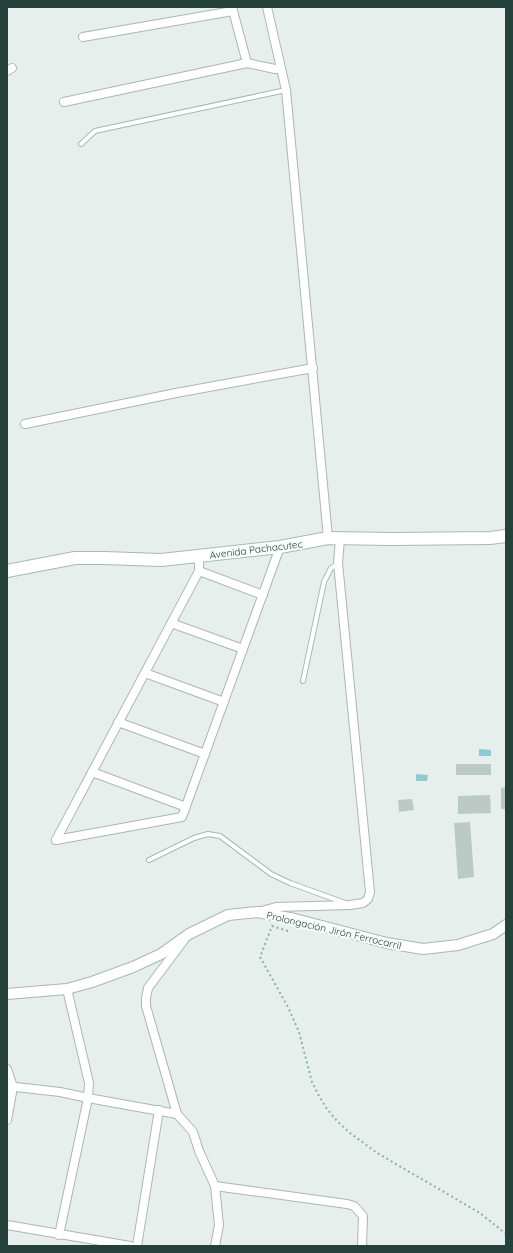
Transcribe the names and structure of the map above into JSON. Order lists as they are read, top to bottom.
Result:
{
  "streets": {
    "main road": ["Avenida Pachacutec"],
    "street": ["Prolongación Jirón Ferrocarril"]
  }
}
